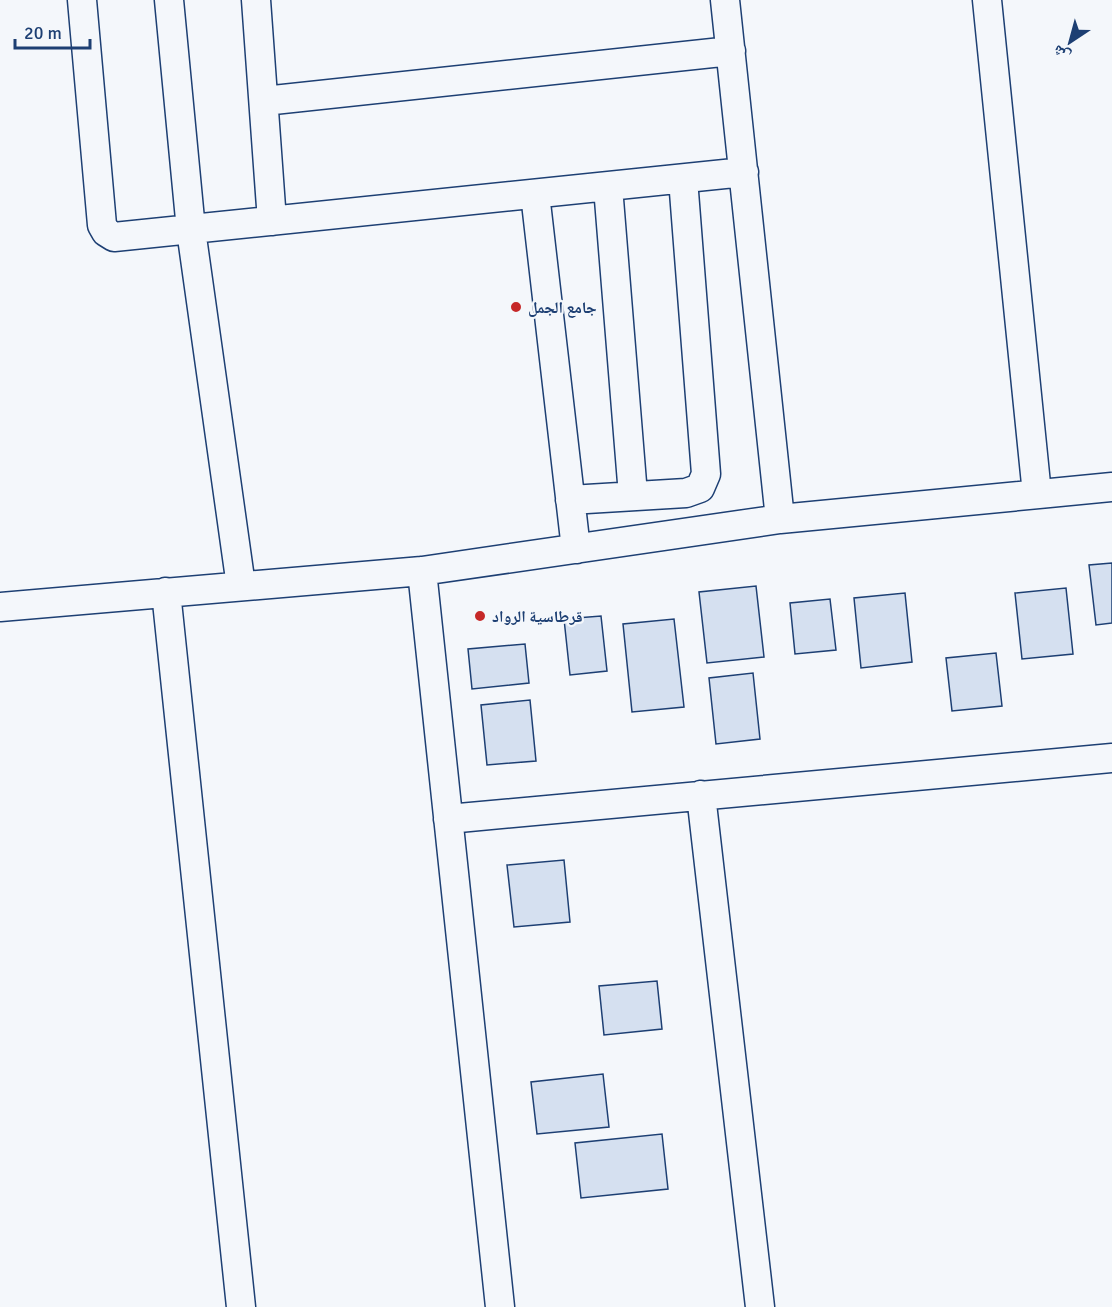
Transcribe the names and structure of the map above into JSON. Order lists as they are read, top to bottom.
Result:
{
  "places": ["جامع الجمل", "قرطاسية الرواد"],
  "scale_bar": "20 m",
  "north": "bottom left"
}
